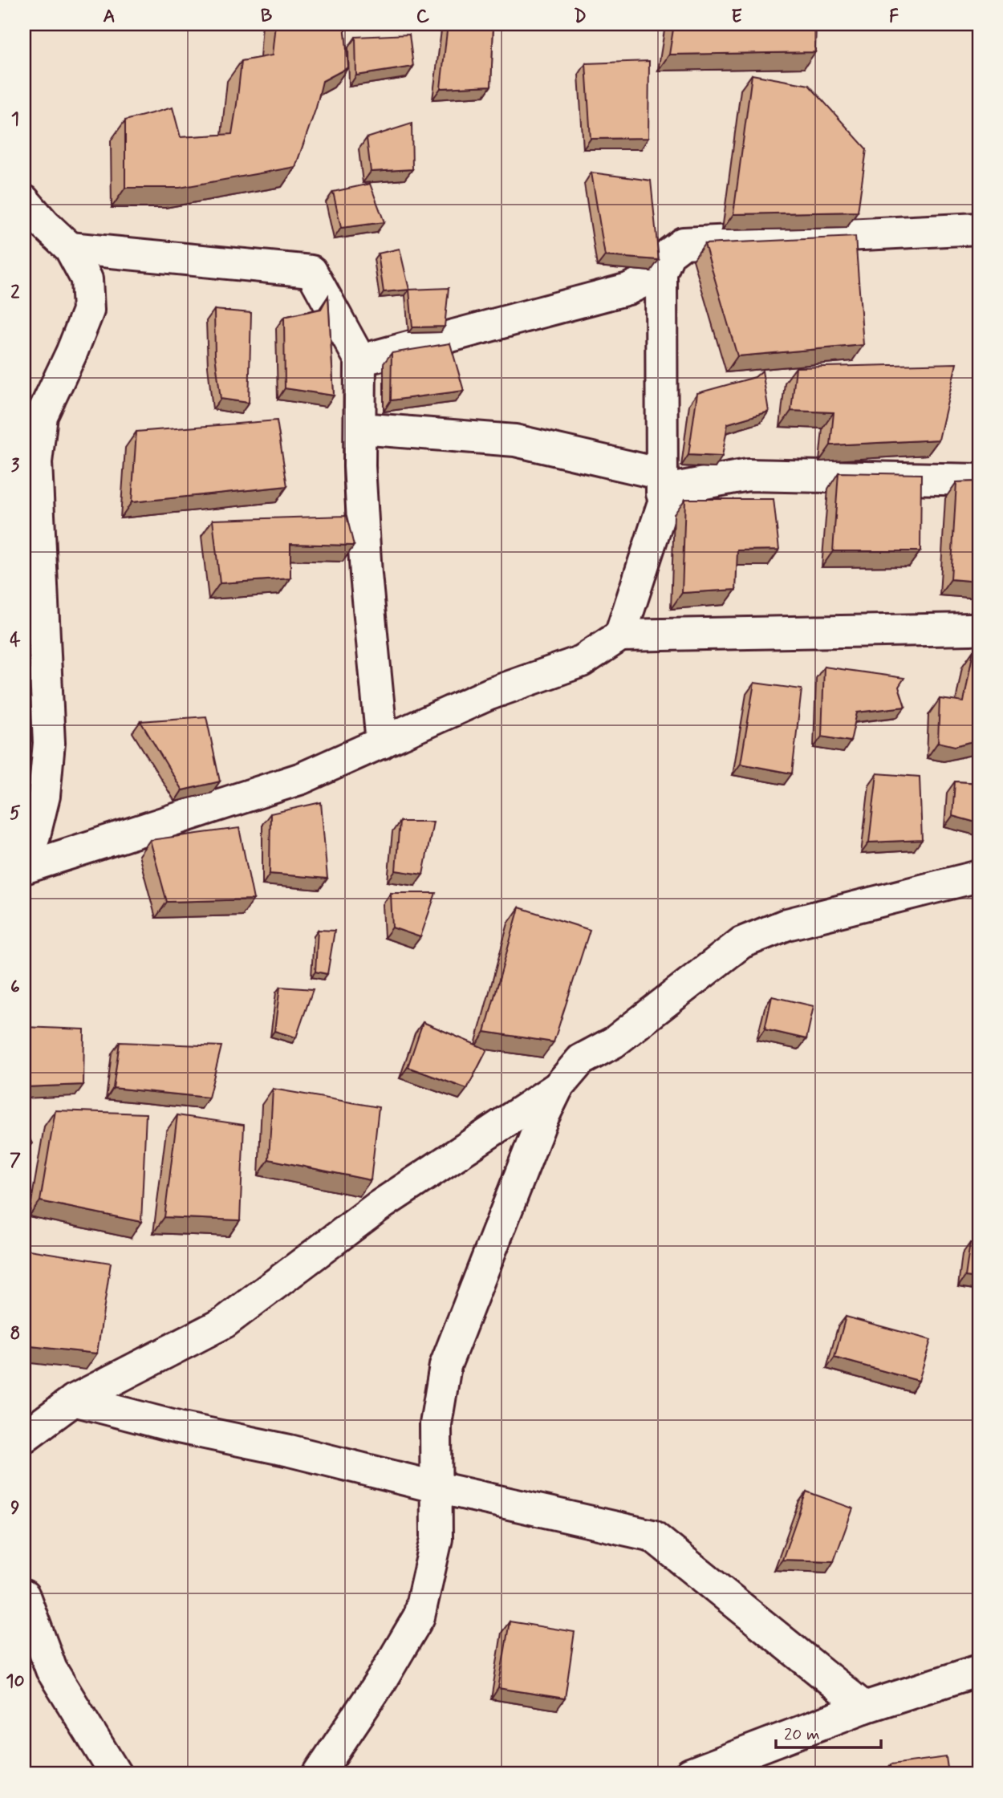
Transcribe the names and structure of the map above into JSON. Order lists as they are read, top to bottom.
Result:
{
  "scale_bar": "20 m",
  "grid": {
    "columns": [
      "A",
      "B",
      "C",
      "D",
      "E",
      "F"
    ],
    "rows": [
      "1",
      "2",
      "3",
      "4",
      "5",
      "6",
      "7",
      "8",
      "9",
      "10"
    ]
  }
}
